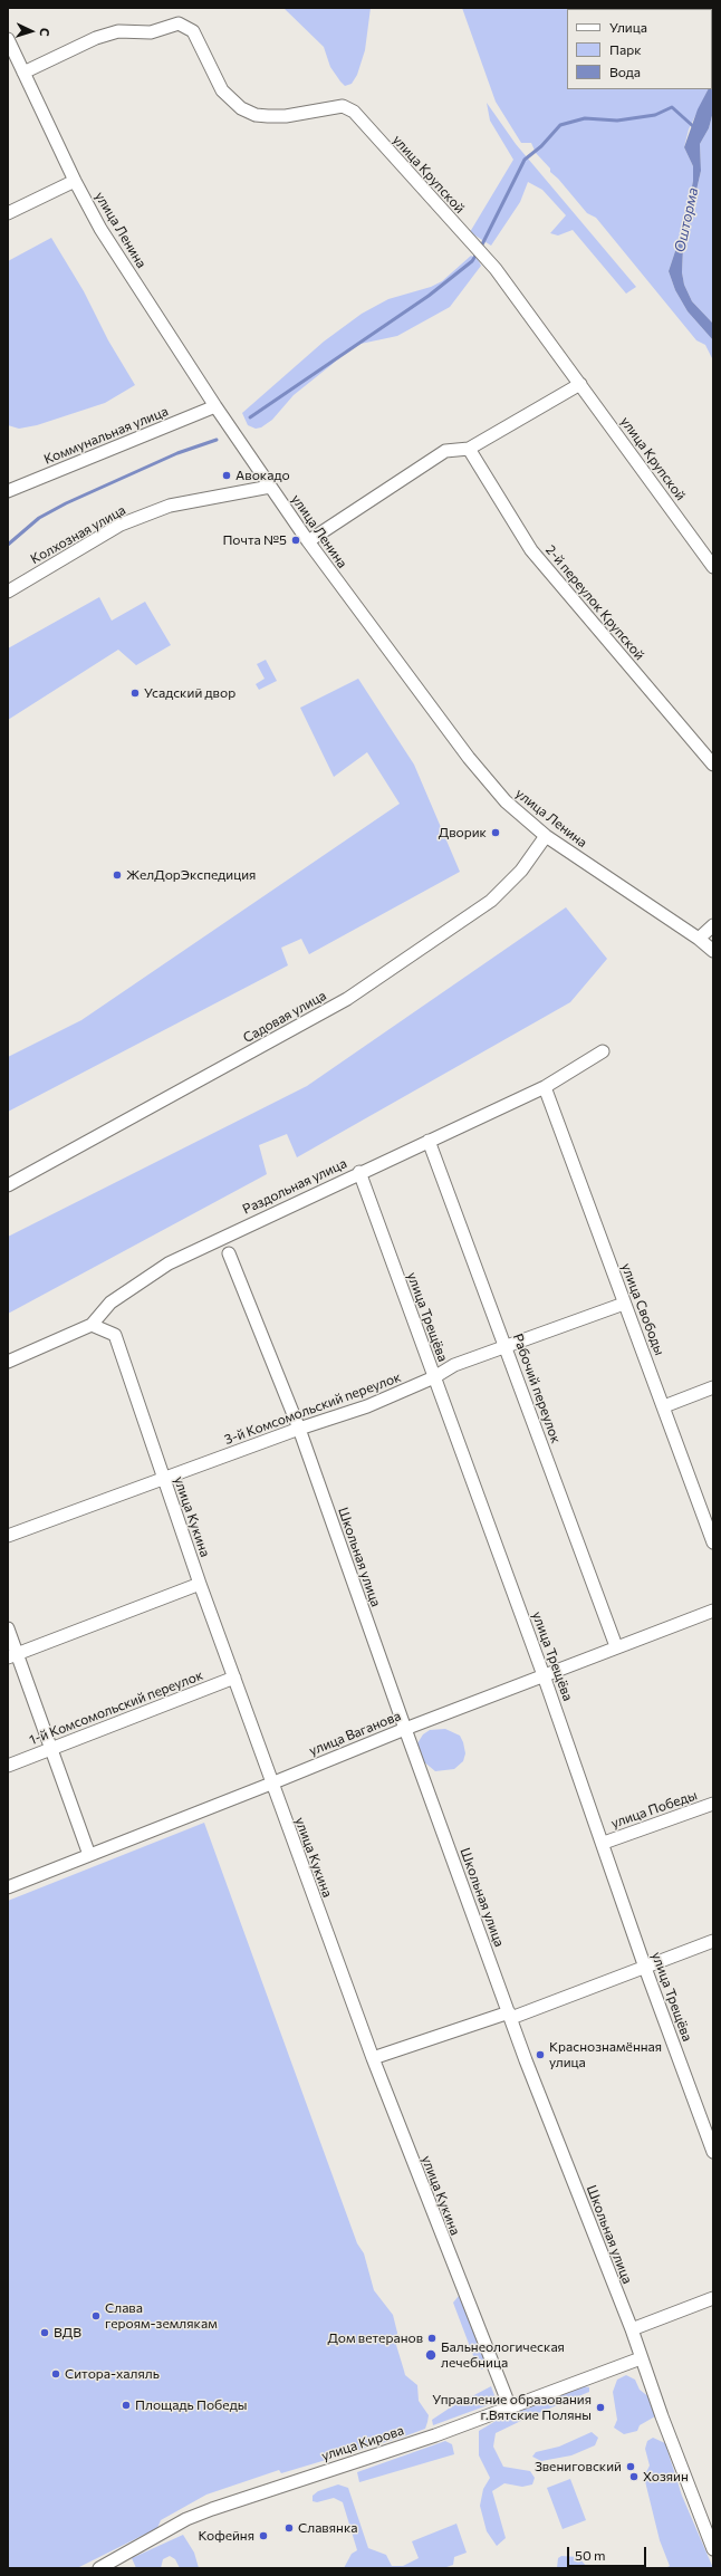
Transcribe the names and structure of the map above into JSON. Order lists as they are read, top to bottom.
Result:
{
  "streets": {
    "street": [
      "улица Крупской",
      "улица Ленина",
      "Коммунальная улица",
      "Колхозная улица",
      "2-й переулок Крупской",
      "Садовая улица",
      "Раздольная улица",
      "улица Свободы",
      "улица Трещёва",
      "Рабочий переулок",
      "3-й Комсомольский переулок",
      "улица Кукина",
      "Школьная улица",
      "1-й Комсомольский переулок",
      "улица Ваганова",
      "улица Победы",
      "улица Кирова"
    ]
  },
  "crossings": [
    ["улица Крупской", "улица Ленина"],
    ["улица Ленина", "Коммунальная улица"],
    ["улица Ленина", "Колхозная улица"],
    ["улица Ленина", "Садовая улица"],
    ["Раздольная улица", "улица Свободы"],
    ["Раздольная улица", "улица Трещёва"],
    ["Раздольная улица", "Рабочий переулок"],
    ["Раздольная улица", "улица Кукина"],
    ["улица Свободы", "3-й Комсомольский переулок"],
    ["улица Трещёва", "3-й Комсомольский переулок"],
    ["улица Трещёва", "улица Ваганова"],
    ["улица Трещёва", "улица Победы"],
    ["Рабочий переулок", "3-й Комсомольский переулок"],
    ["Рабочий переулок", "улица Ваганова"],
    ["3-й Комсомольский переулок", "улица Кукина"],
    ["3-й Комсомольский переулок", "Школьная улица"],
    ["улица Кукина", "1-й Комсомольский переулок"],
    ["улица Кукина", "улица Ваганова"],
    ["улица Кукина", "улица Кирова"],
    ["Школьная улица", "улица Ваганова"],
    ["Школьная улица", "улица Кирова"]
  ],
  "water": ["Ошторма"],
  "places": [
    "Авокадо",
    "Почта №5",
    "Усадский двор",
    "Дворик",
    "ЖелДорЭкспедиция",
    "Краснознамённая улица",
    "Слава героям-землякам",
    "ВДВ",
    "Дом ветеранов",
    "Бальнеологическая лечебница",
    "Ситора-халяль",
    "Площадь Победы",
    "Управление образования г.Вятские Поляны",
    "Звениговский",
    "Хозяин",
    "Славянка",
    "Кофейня"
  ],
  "legend": ["Улица", "Парк", "Вода"],
  "scale_bar": "50 m",
  "north": "right"
}
